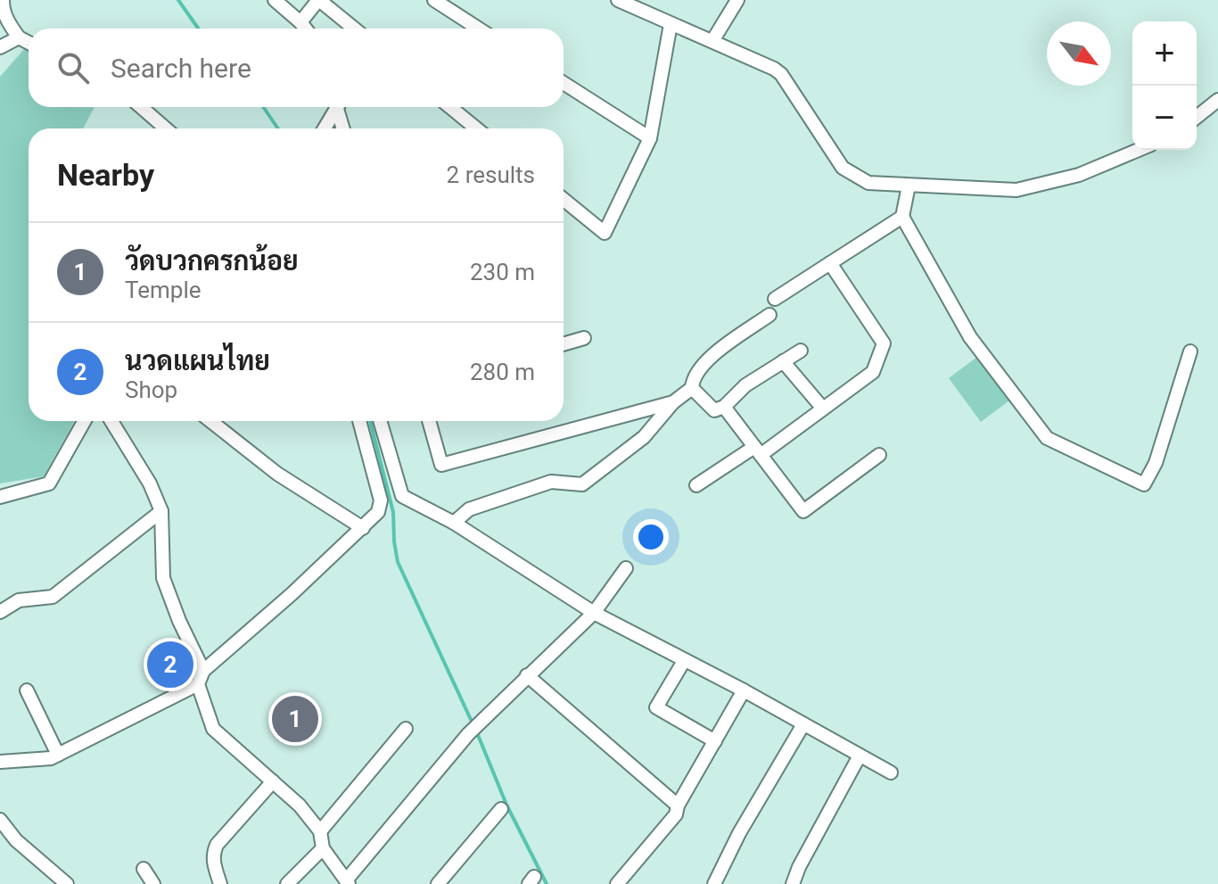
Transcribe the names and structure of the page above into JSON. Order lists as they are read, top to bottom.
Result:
{
  "north": "bottom right",
  "page": {
    "map_buttons": ["+", "−"],
    "search": "Search here",
    "heading": ["Nearby", "2 results"],
    "list": [
      {
        "mark": "1",
        "name": "วัดบวกครกน้อย",
        "note": "Temple",
        "value": "230 m"
      },
      {
        "mark": "2",
        "name": "นวดแผนไทย",
        "note": "Shop",
        "value": "280 m"
      }
    ],
    "pins": ["2", "1"]
  }
}
